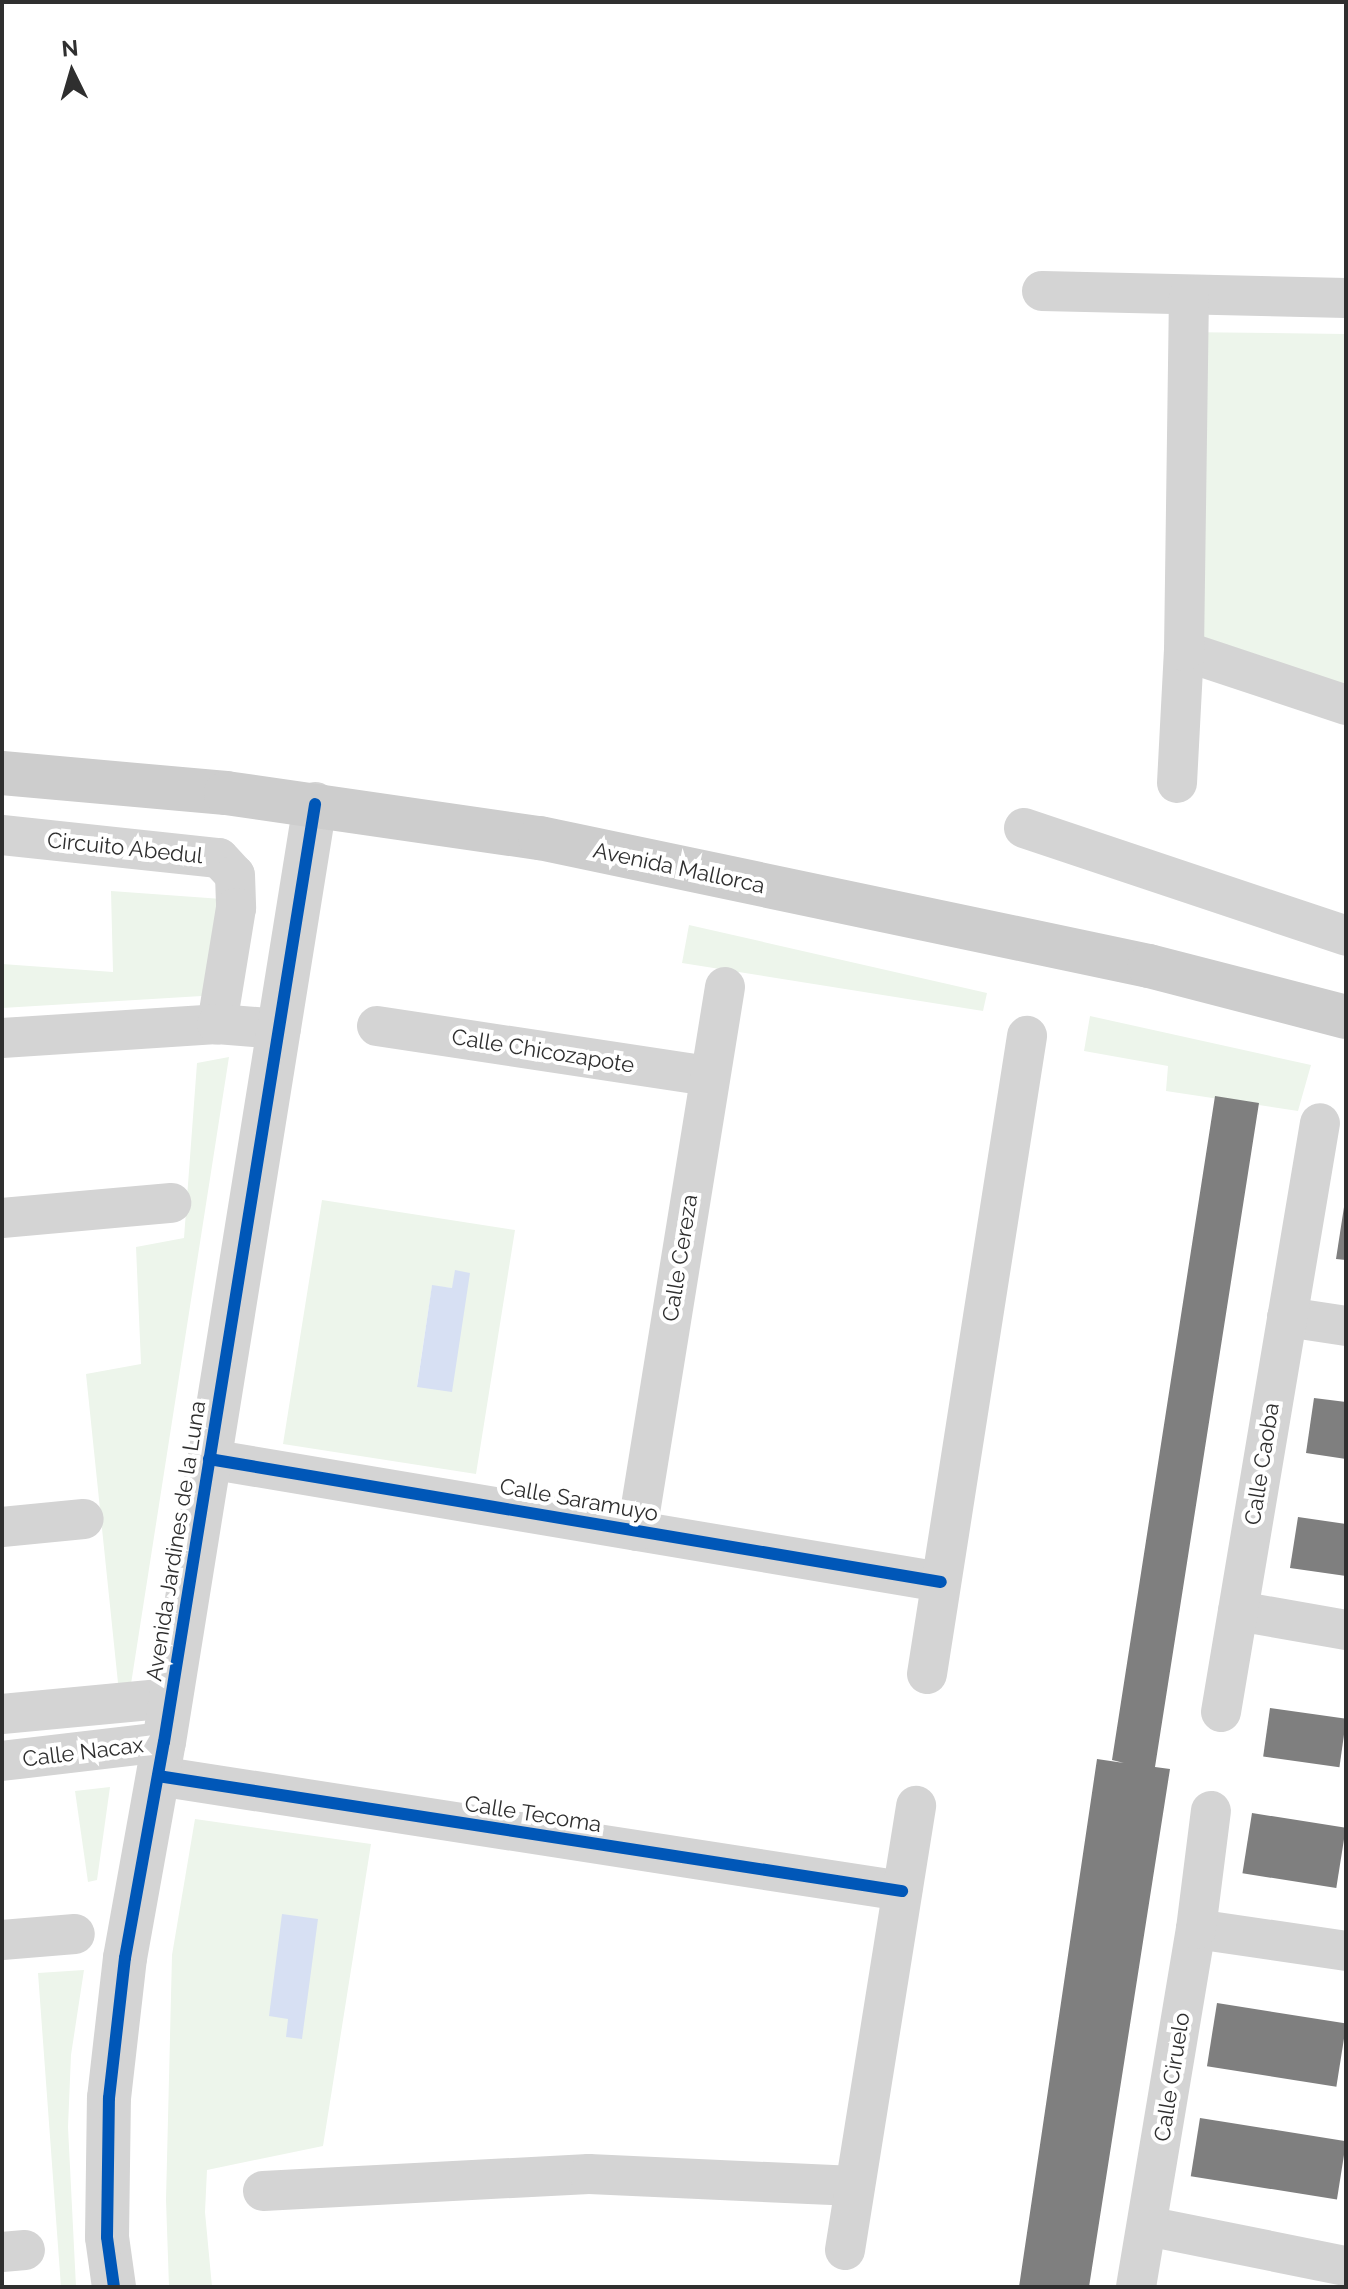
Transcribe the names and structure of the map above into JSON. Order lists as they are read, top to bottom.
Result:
{
  "streets": {
    "main road": ["Avenida Mallorca"],
    "street": [
      "Circuito Abedul",
      "Calle Chicozapote",
      "Calle Cereza",
      "Calle Caoba",
      "Calle Saramuyo",
      "Avenida Jardines de la Luna",
      "Calle Nacax",
      "Calle Tecoma",
      "Calle Ciruelo"
    ]
  },
  "crossings": [
    ["Avenida Mallorca", "Avenida Jardines de la Luna"],
    ["Calle Chicozapote", "Calle Cereza"],
    ["Calle Cereza", "Calle Saramuyo"],
    ["Calle Saramuyo", "Avenida Jardines de la Luna"],
    ["Avenida Jardines de la Luna", "Calle Nacax"],
    ["Avenida Jardines de la Luna", "Calle Tecoma"],
    ["Calle Nacax", "Calle Tecoma"]
  ],
  "north": "top"
}
